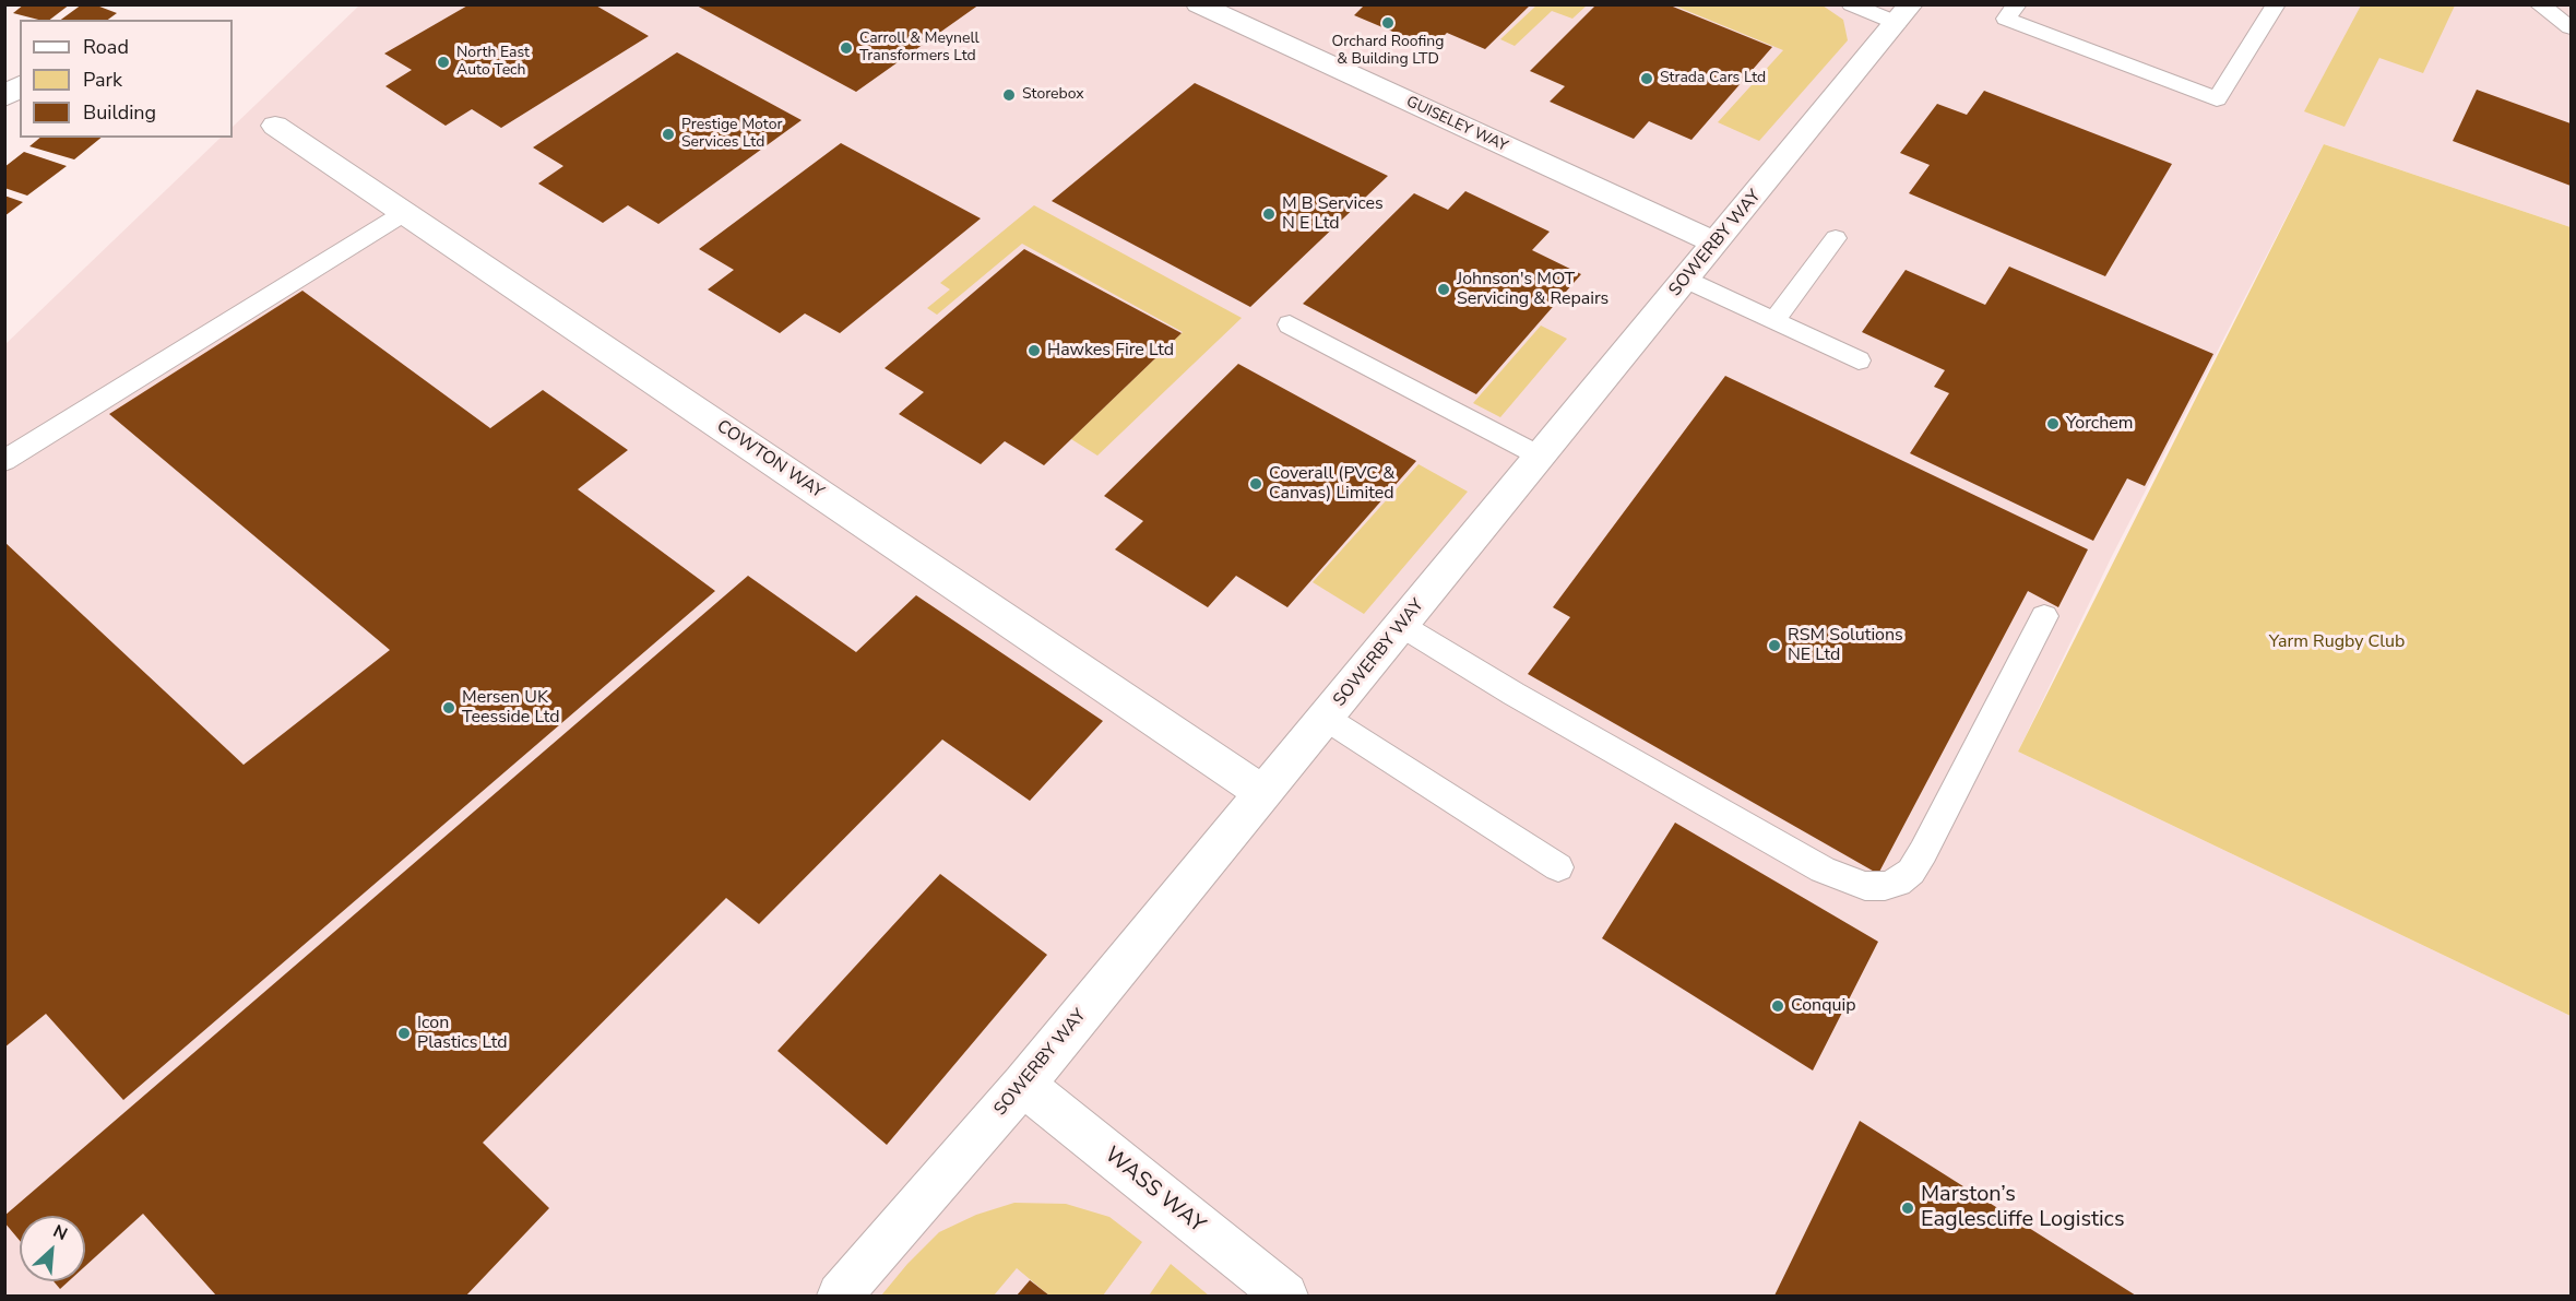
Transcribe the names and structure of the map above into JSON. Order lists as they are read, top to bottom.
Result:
{
  "streets": {
    "street": [
      "GUISELEY WAY",
      "SOWERBY WAY",
      "COWTON WAY",
      "WASS WAY"
    ]
  },
  "crossings": [
    ["GUISELEY WAY", "SOWERBY WAY"],
    ["SOWERBY WAY", "COWTON WAY"],
    ["SOWERBY WAY", "WASS WAY"]
  ],
  "parks": ["Yarm Rugby Club"],
  "places": [
    "Orchard Roofing & Building LTD",
    "Carroll & Meynell Transformers Ltd",
    "North East Auto Tech",
    "Strada Cars Ltd",
    "Storebox",
    "Prestige Motor Services Ltd",
    "M B Services N E Ltd",
    "Johnson's MOT Servicing & Repairs",
    "Hawkes Fire Ltd",
    "Yorchem",
    "Coverall (PVC & Canvas) Limited",
    "RSM Solutions NE Ltd",
    "Mersen UK Teesside Ltd",
    "Conquip",
    "Icon Plastics Ltd",
    "Marston’s Eaglescliffe Logistics"
  ],
  "legend": ["Road", "Park", "Building"],
  "north": "top right"
}
